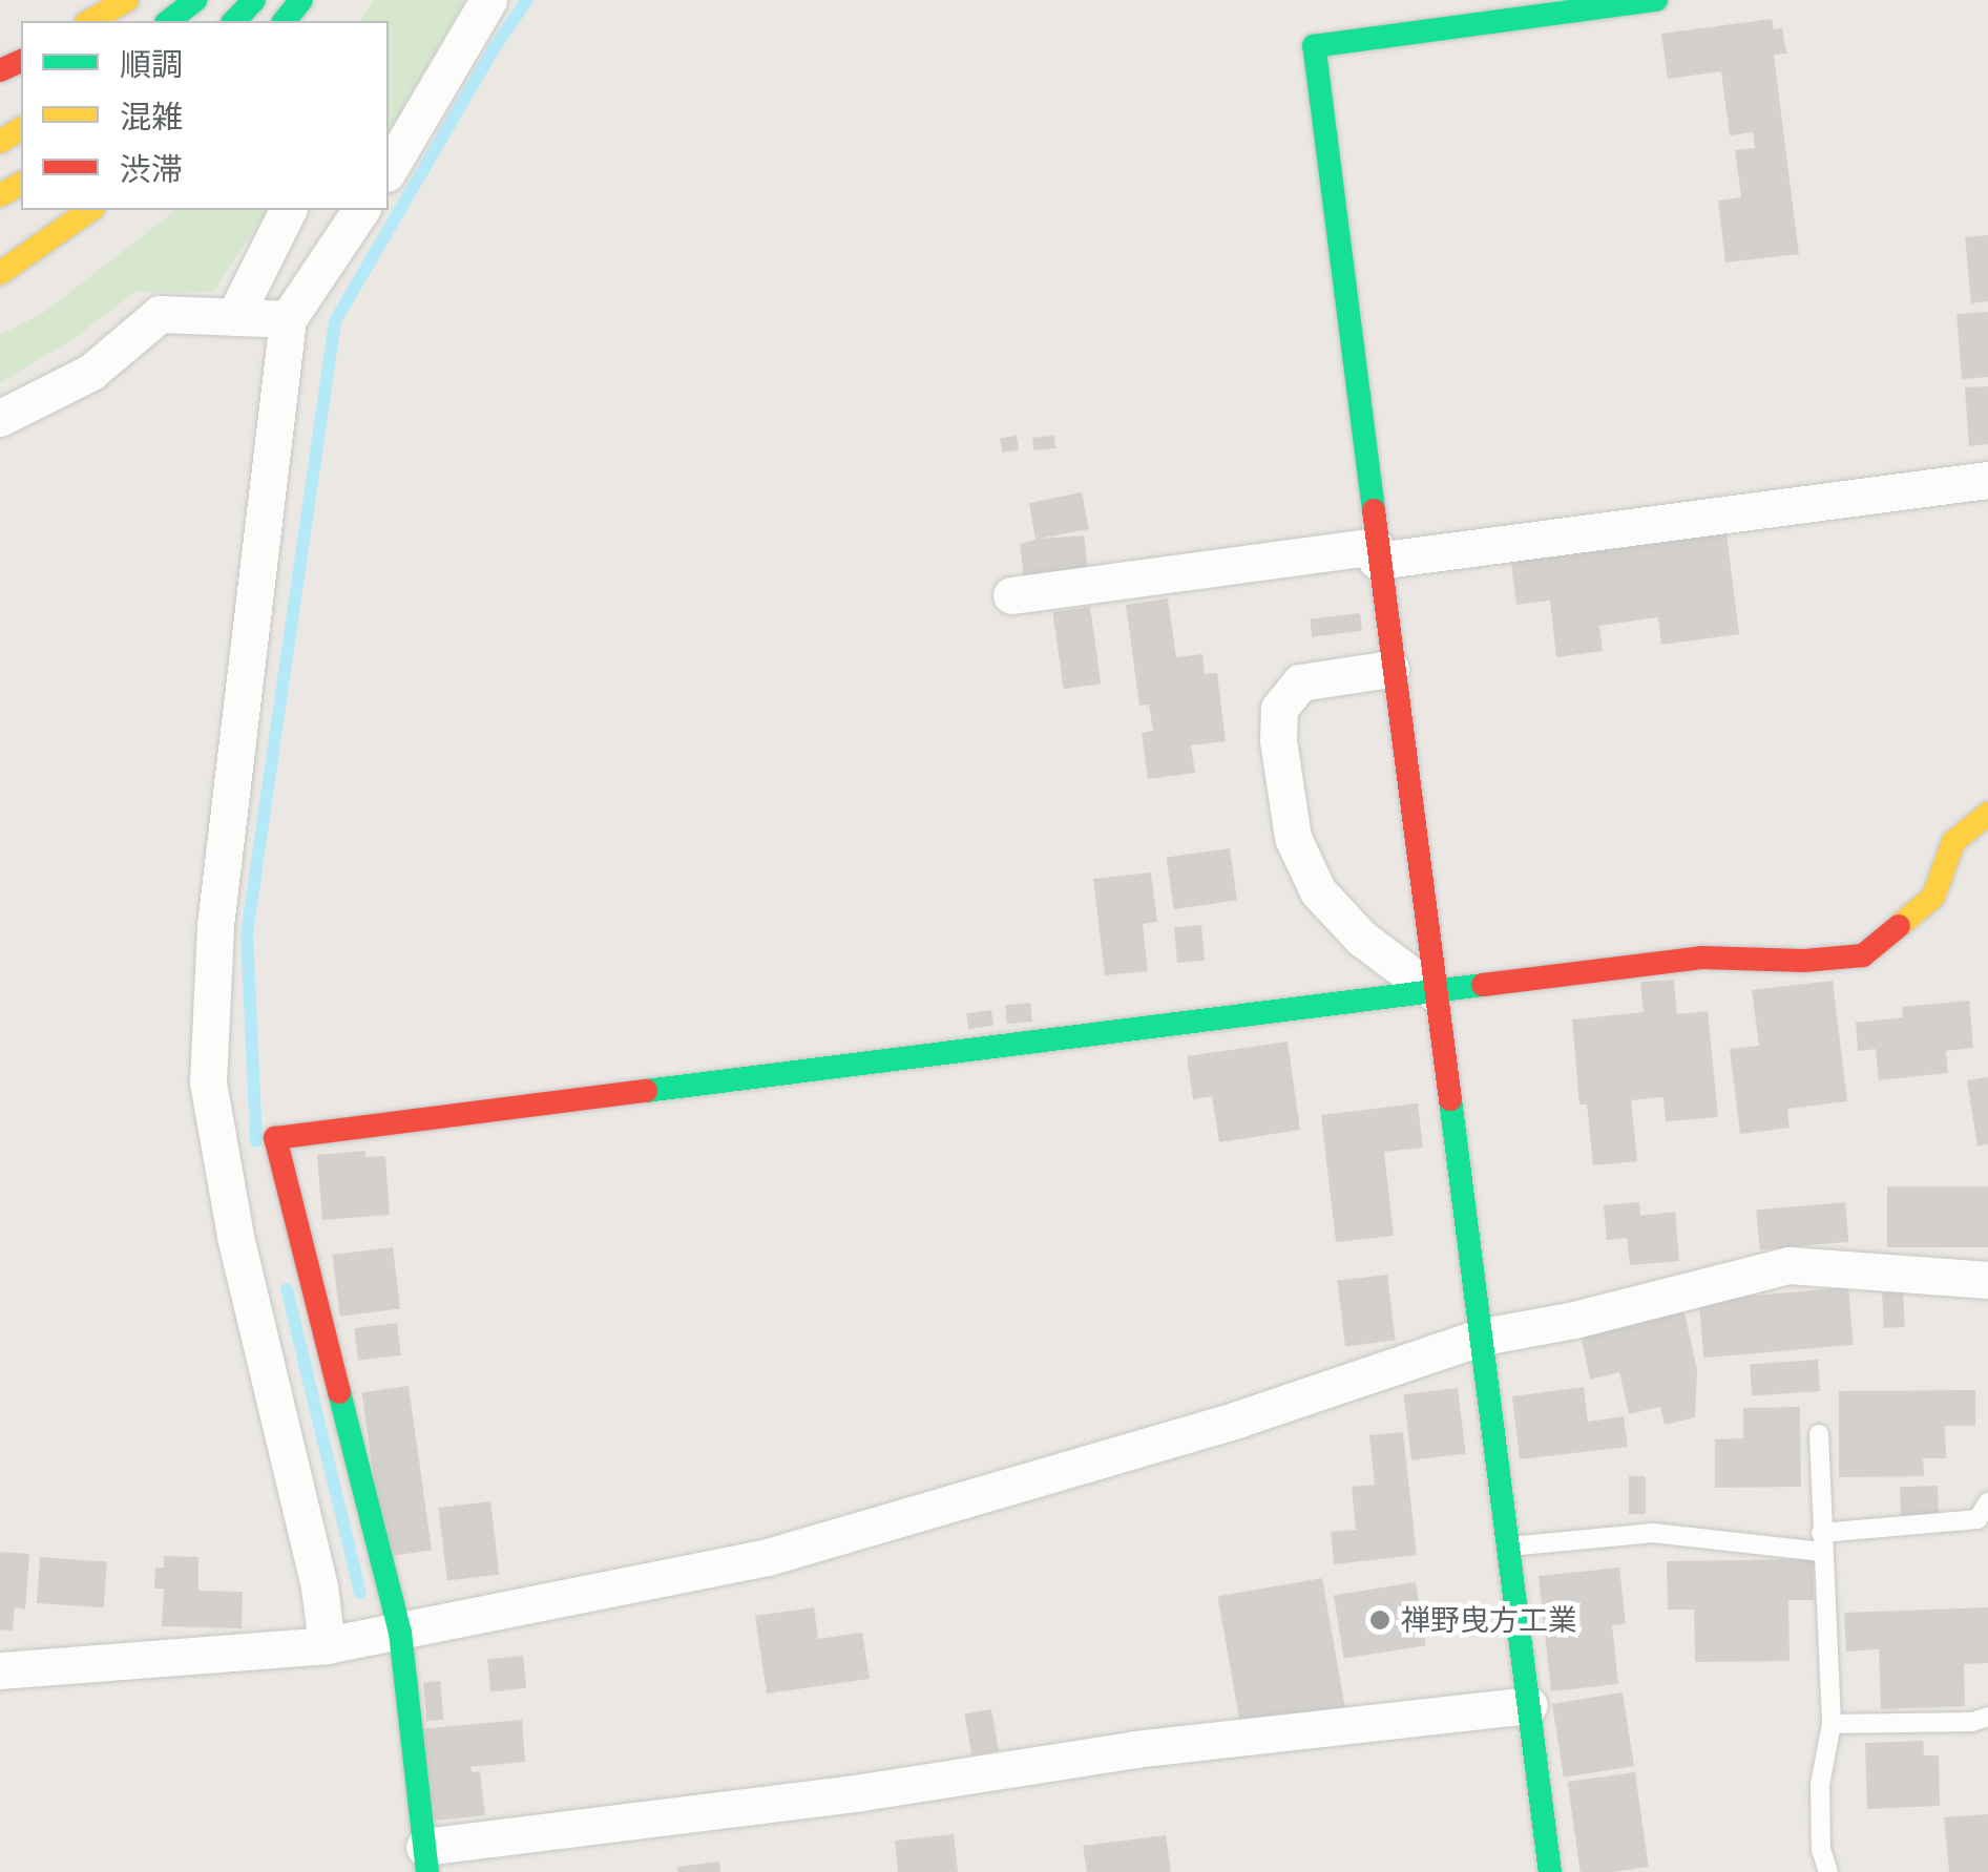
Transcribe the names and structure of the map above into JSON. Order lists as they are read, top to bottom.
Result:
{
  "places": ["禅野曳方工業"],
  "legend": ["順調", "混雑", "渋滞"]
}
